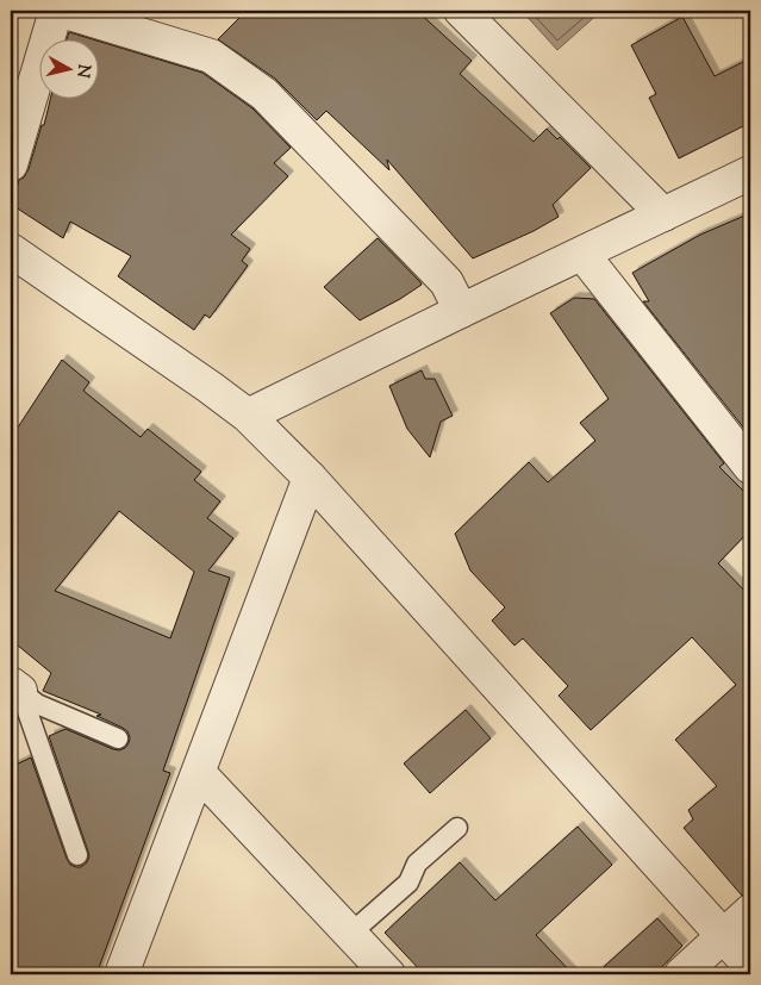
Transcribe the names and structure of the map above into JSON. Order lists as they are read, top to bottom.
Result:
{
  "north": "right"
}
